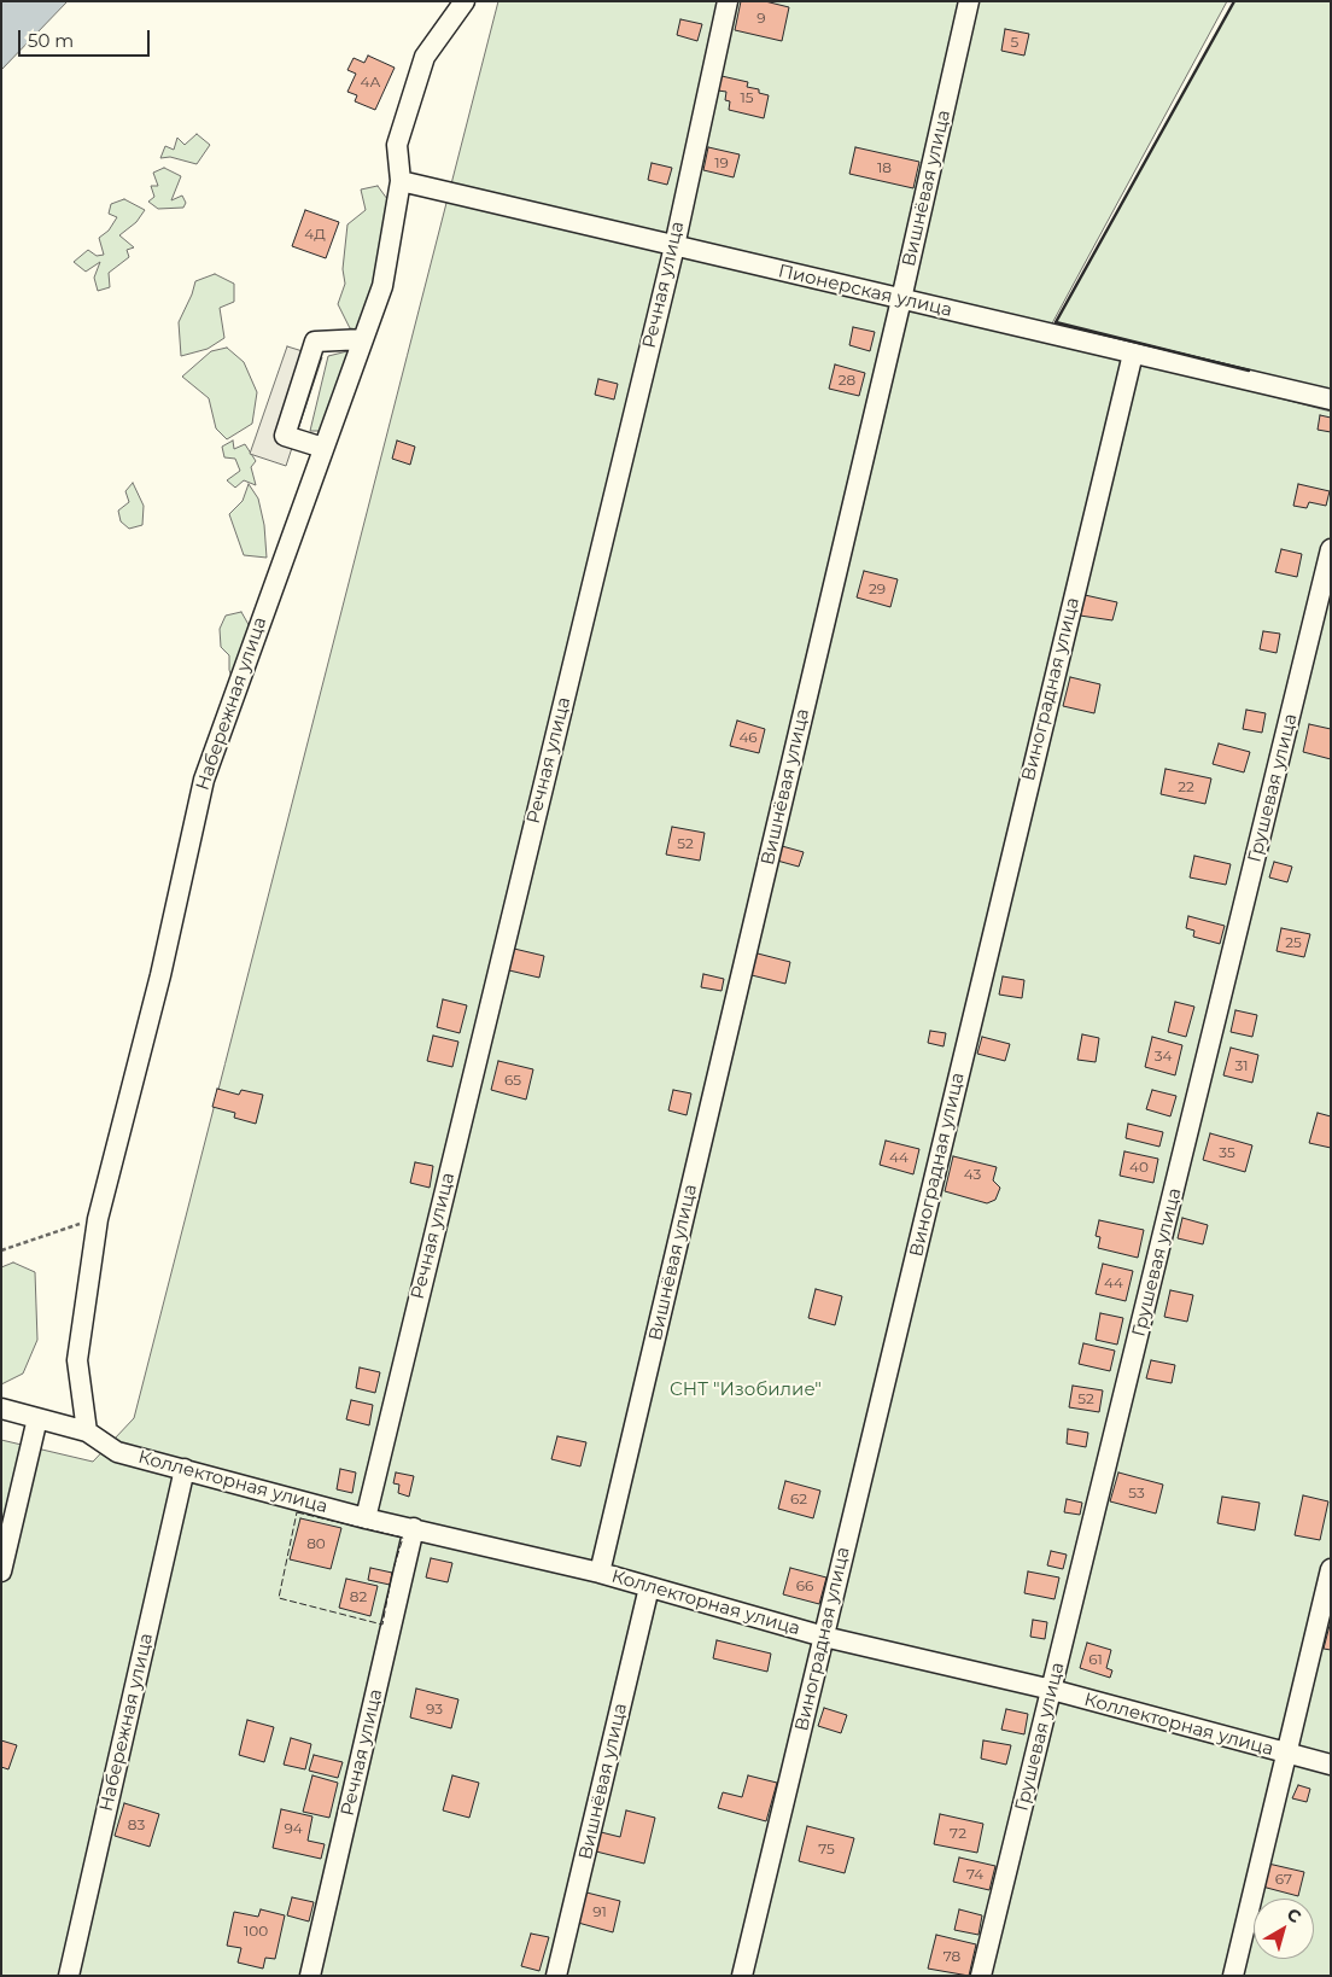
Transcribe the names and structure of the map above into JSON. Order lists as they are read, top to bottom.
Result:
{
  "streets": {
    "street": [
      "Вишнёвая улица",
      "Речная улица",
      "Пионерская улица",
      "Виноградная улица",
      "Набережная улица",
      "Грушевая улица",
      "Коллекторная улица"
    ]
  },
  "crossings": [
    ["Вишнёвая улица", "Пионерская улица"],
    ["Вишнёвая улица", "Коллекторная улица"],
    ["Речная улица", "Пионерская улица"],
    ["Речная улица", "Коллекторная улица"],
    ["Пионерская улица", "Виноградная улица"],
    ["Пионерская улица", "Набережная улица"],
    ["Виноградная улица", "Коллекторная улица"],
    ["Набережная улица", "Коллекторная улица"],
    ["Грушевая улица", "Коллекторная улица"]
  ],
  "parks": ["СНТ \"Изобилие\""],
  "house_numbers": [
    "9",
    "5",
    "4А",
    "15",
    "19",
    "18",
    "4Д",
    "28",
    "29",
    "46",
    "22",
    "52",
    "25",
    "34",
    "31",
    "65",
    "35",
    "44",
    "40",
    "43",
    "44",
    "52",
    "53",
    "62",
    "80",
    "66",
    "82",
    "61",
    "93",
    "83",
    "94",
    "72",
    "75",
    "74",
    "67",
    "91",
    "100",
    "78"
  ],
  "scale_bar": "50 m",
  "north": "top right"
}
